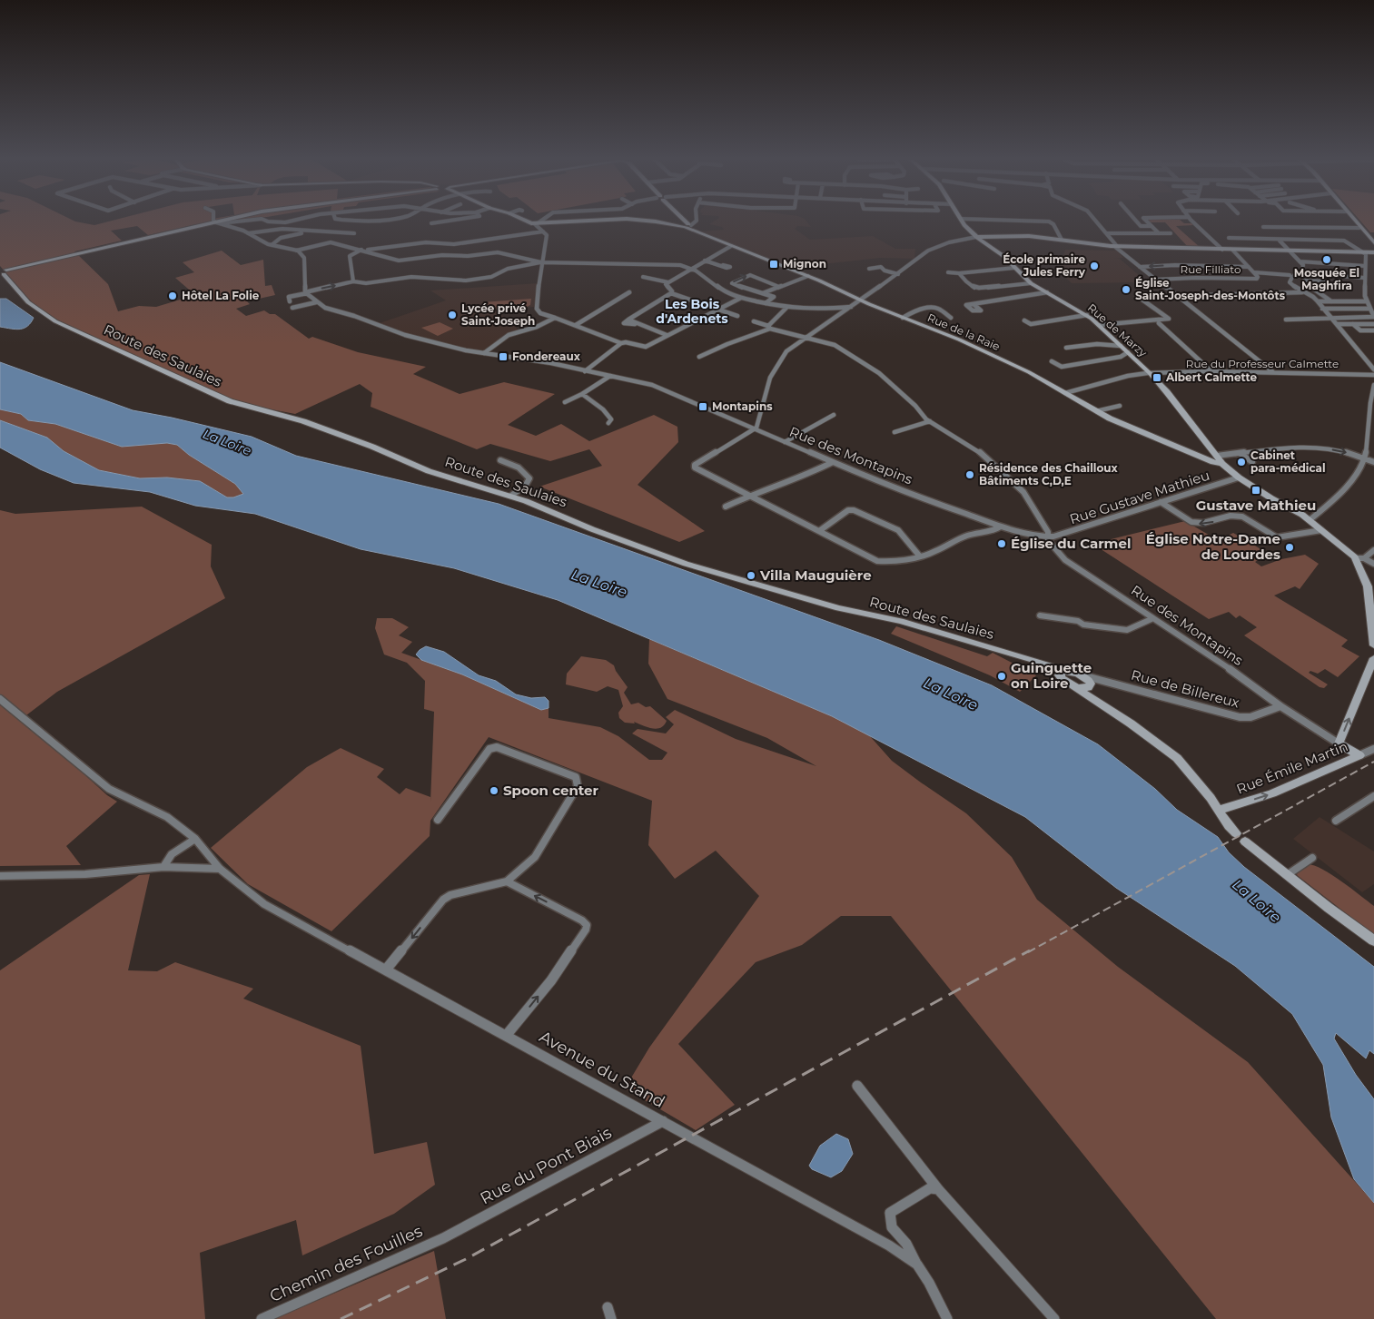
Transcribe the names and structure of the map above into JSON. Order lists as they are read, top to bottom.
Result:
{
  "streets": {
    "street": [
      "Rue Filliato",
      "Rue de Marzy",
      "Rue de la Raie",
      "Route des Saulaies",
      "Rue du Professeur Calmette",
      "Rue des Montapins",
      "Rue Gustave Mathieu",
      "Rue de Billereux",
      "Rue Émile Martin",
      "Avenue du Stand",
      "Rue du Pont Biais",
      "Chemin des Fouilles"
    ]
  },
  "crossings": [
    ["Rue de Marzy", "Rue de la Raie"],
    ["Rue de Marzy", "Rue du Professeur Calmette"],
    ["Rue de Marzy", "Rue Gustave Mathieu"],
    ["Rue de la Raie", "Rue du Professeur Calmette"],
    ["Rue des Montapins", "Rue Gustave Mathieu"],
    ["Rue des Montapins", "Rue de Billereux"],
    ["Avenue du Stand", "Rue du Pont Biais"],
    ["Rue du Pont Biais", "Chemin des Fouilles"]
  ],
  "districts": ["Les Bois d'Ardenets"],
  "water": ["La Loire"],
  "places": {
    "other": [
      "Mosquée El Maghfira",
      "École primaire Jules Ferry",
      "Église Saint-Joseph-des-Montôts",
      "Hôtel La Folie",
      "Lycée privé Saint-Joseph",
      "Cabinet para-médical",
      "Résidence des Chailloux Bâtiments C,D,E",
      "Église du Carmel",
      "Église Notre-Dame de Lourdes",
      "Villa Mauguière",
      "Guinguette on Loire",
      "Spoon center"
    ],
    "transit": [
      "Mignon",
      "Fondereaux",
      "Albert Calmette",
      "Montapins",
      "Gustave Mathieu"
    ]
  }
}
